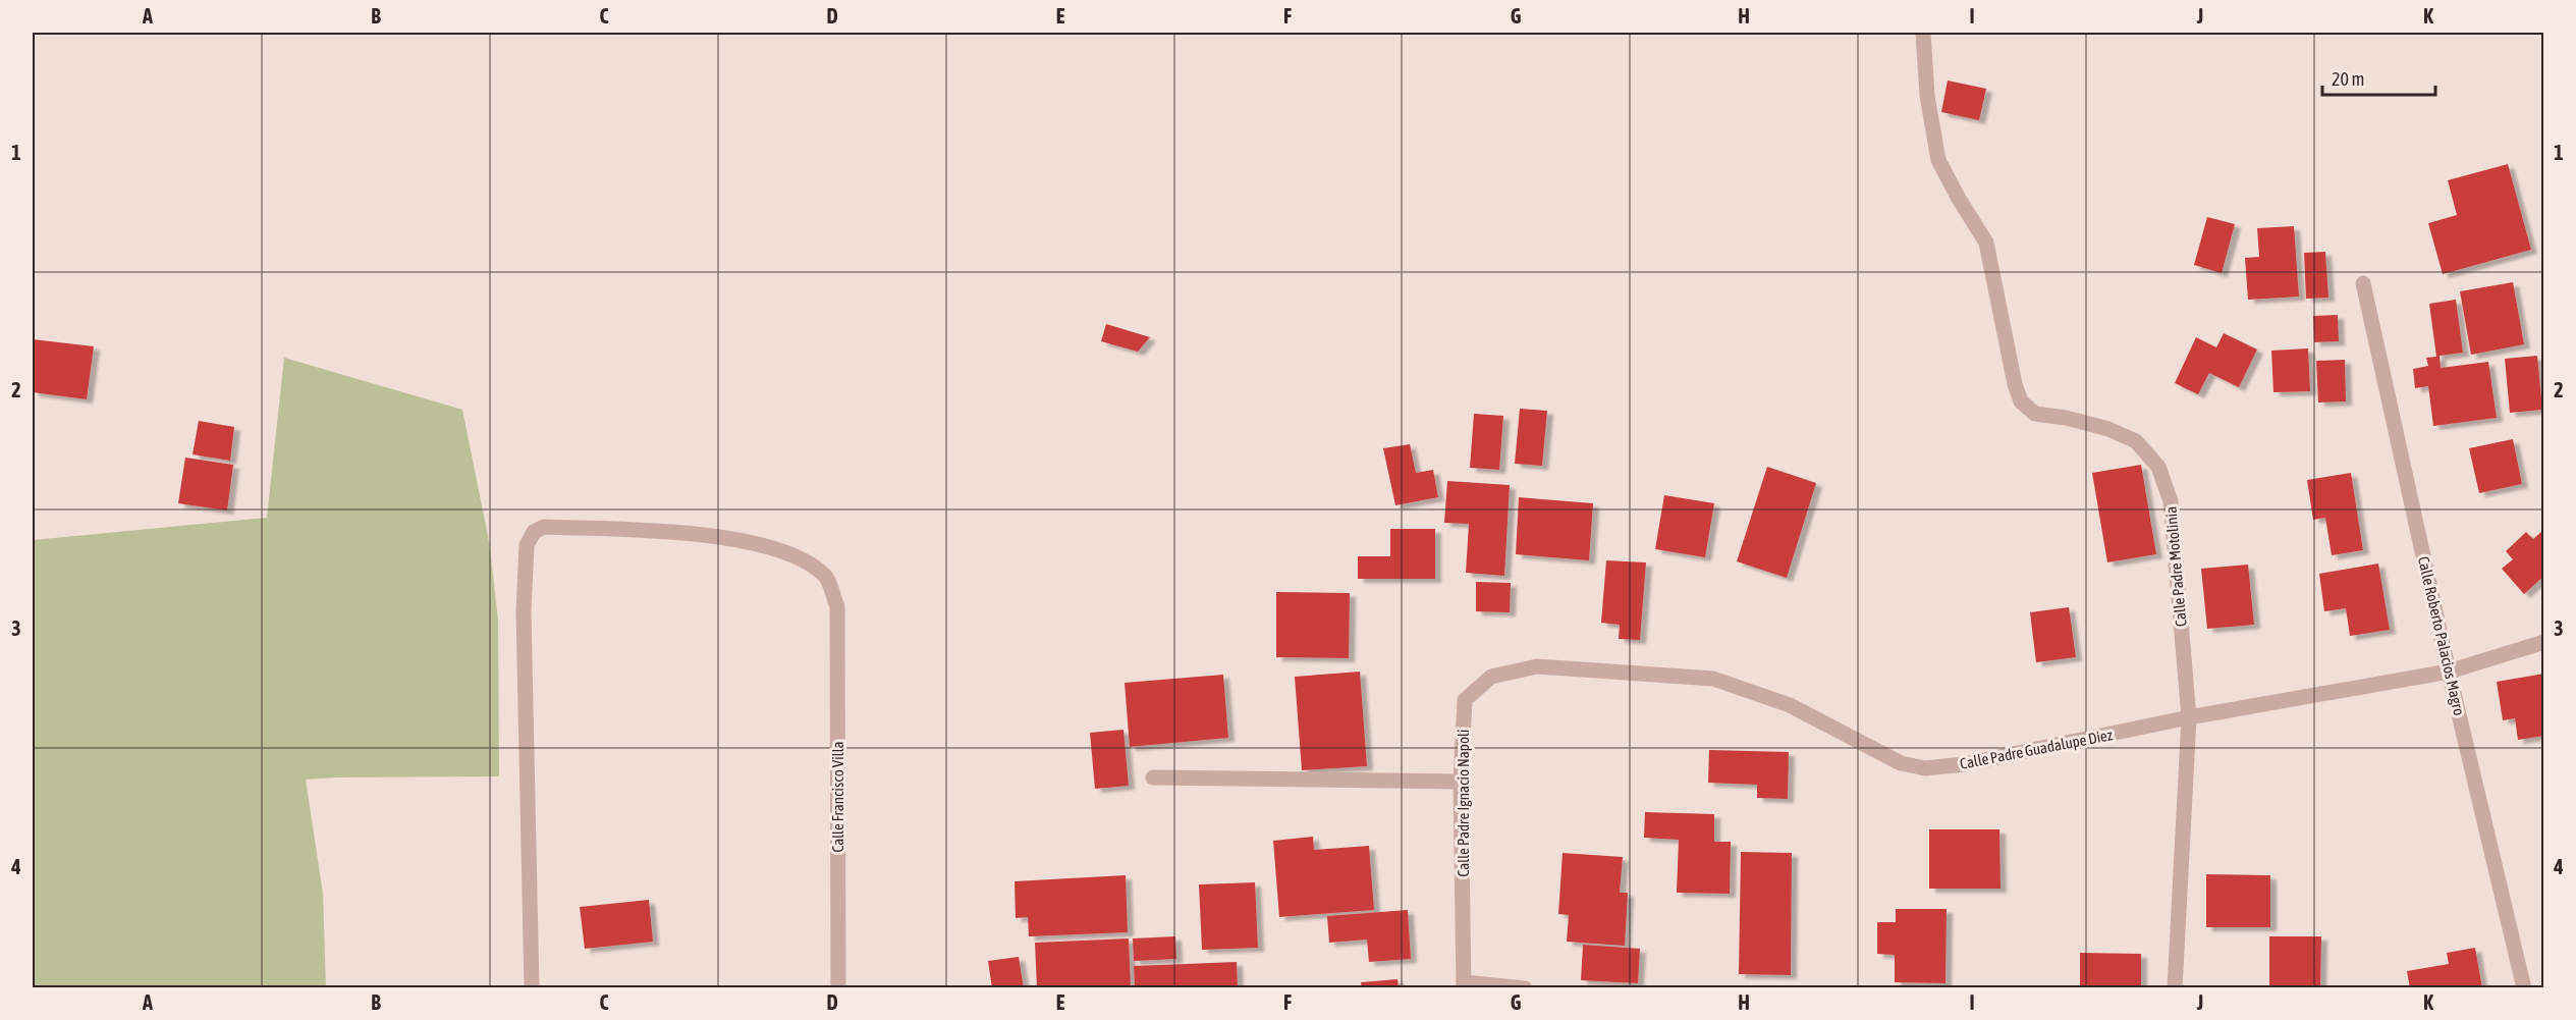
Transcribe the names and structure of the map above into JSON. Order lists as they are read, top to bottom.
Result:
{
  "streets": {
    "street": [
      "Calle Padre Motolinia",
      "Calle Roberto Palacios Magro",
      "Calle Padre Guadalupe Diez",
      "Calle Francisco Villa",
      "Calle Padre Ignacio Napoli"
    ]
  },
  "crossings": [
    ["Calle Padre Motolinia", "Calle Padre Guadalupe Diez"],
    ["Calle Roberto Palacios Magro", "Calle Padre Guadalupe Diez"],
    ["Calle Padre Guadalupe Diez", "Calle Padre Ignacio Napoli"]
  ],
  "scale_bar": "20 m",
  "grid": {
    "columns": [
      "A",
      "B",
      "C",
      "D",
      "E",
      "F",
      "G",
      "H",
      "I",
      "J",
      "K"
    ],
    "rows": [
      "1",
      "2",
      "3",
      "4"
    ]
  }
}
